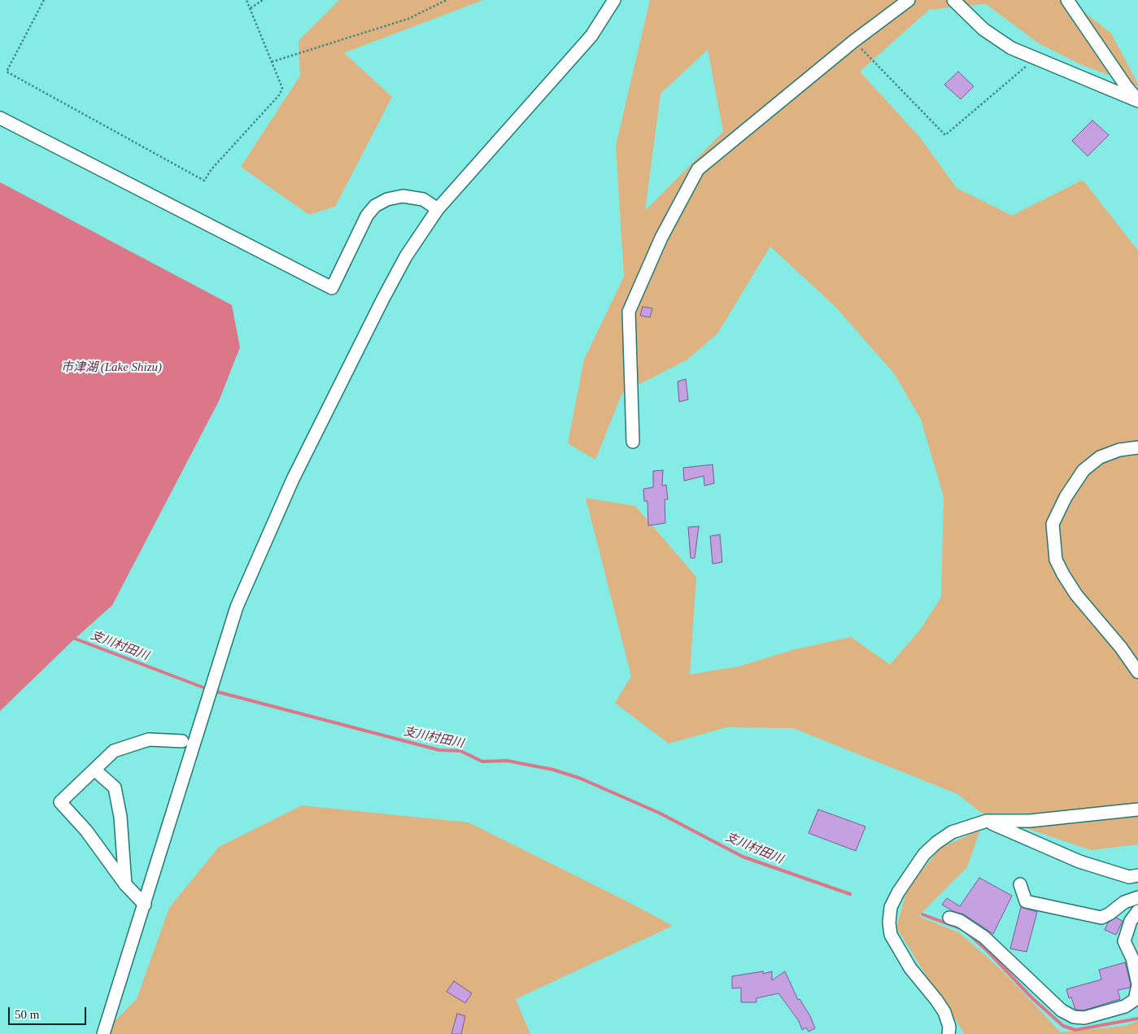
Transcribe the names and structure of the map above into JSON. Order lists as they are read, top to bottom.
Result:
{
  "water": ["市津湖 (Lake Shizu)", "支川村田川"],
  "scale_bar": "50 m"
}
